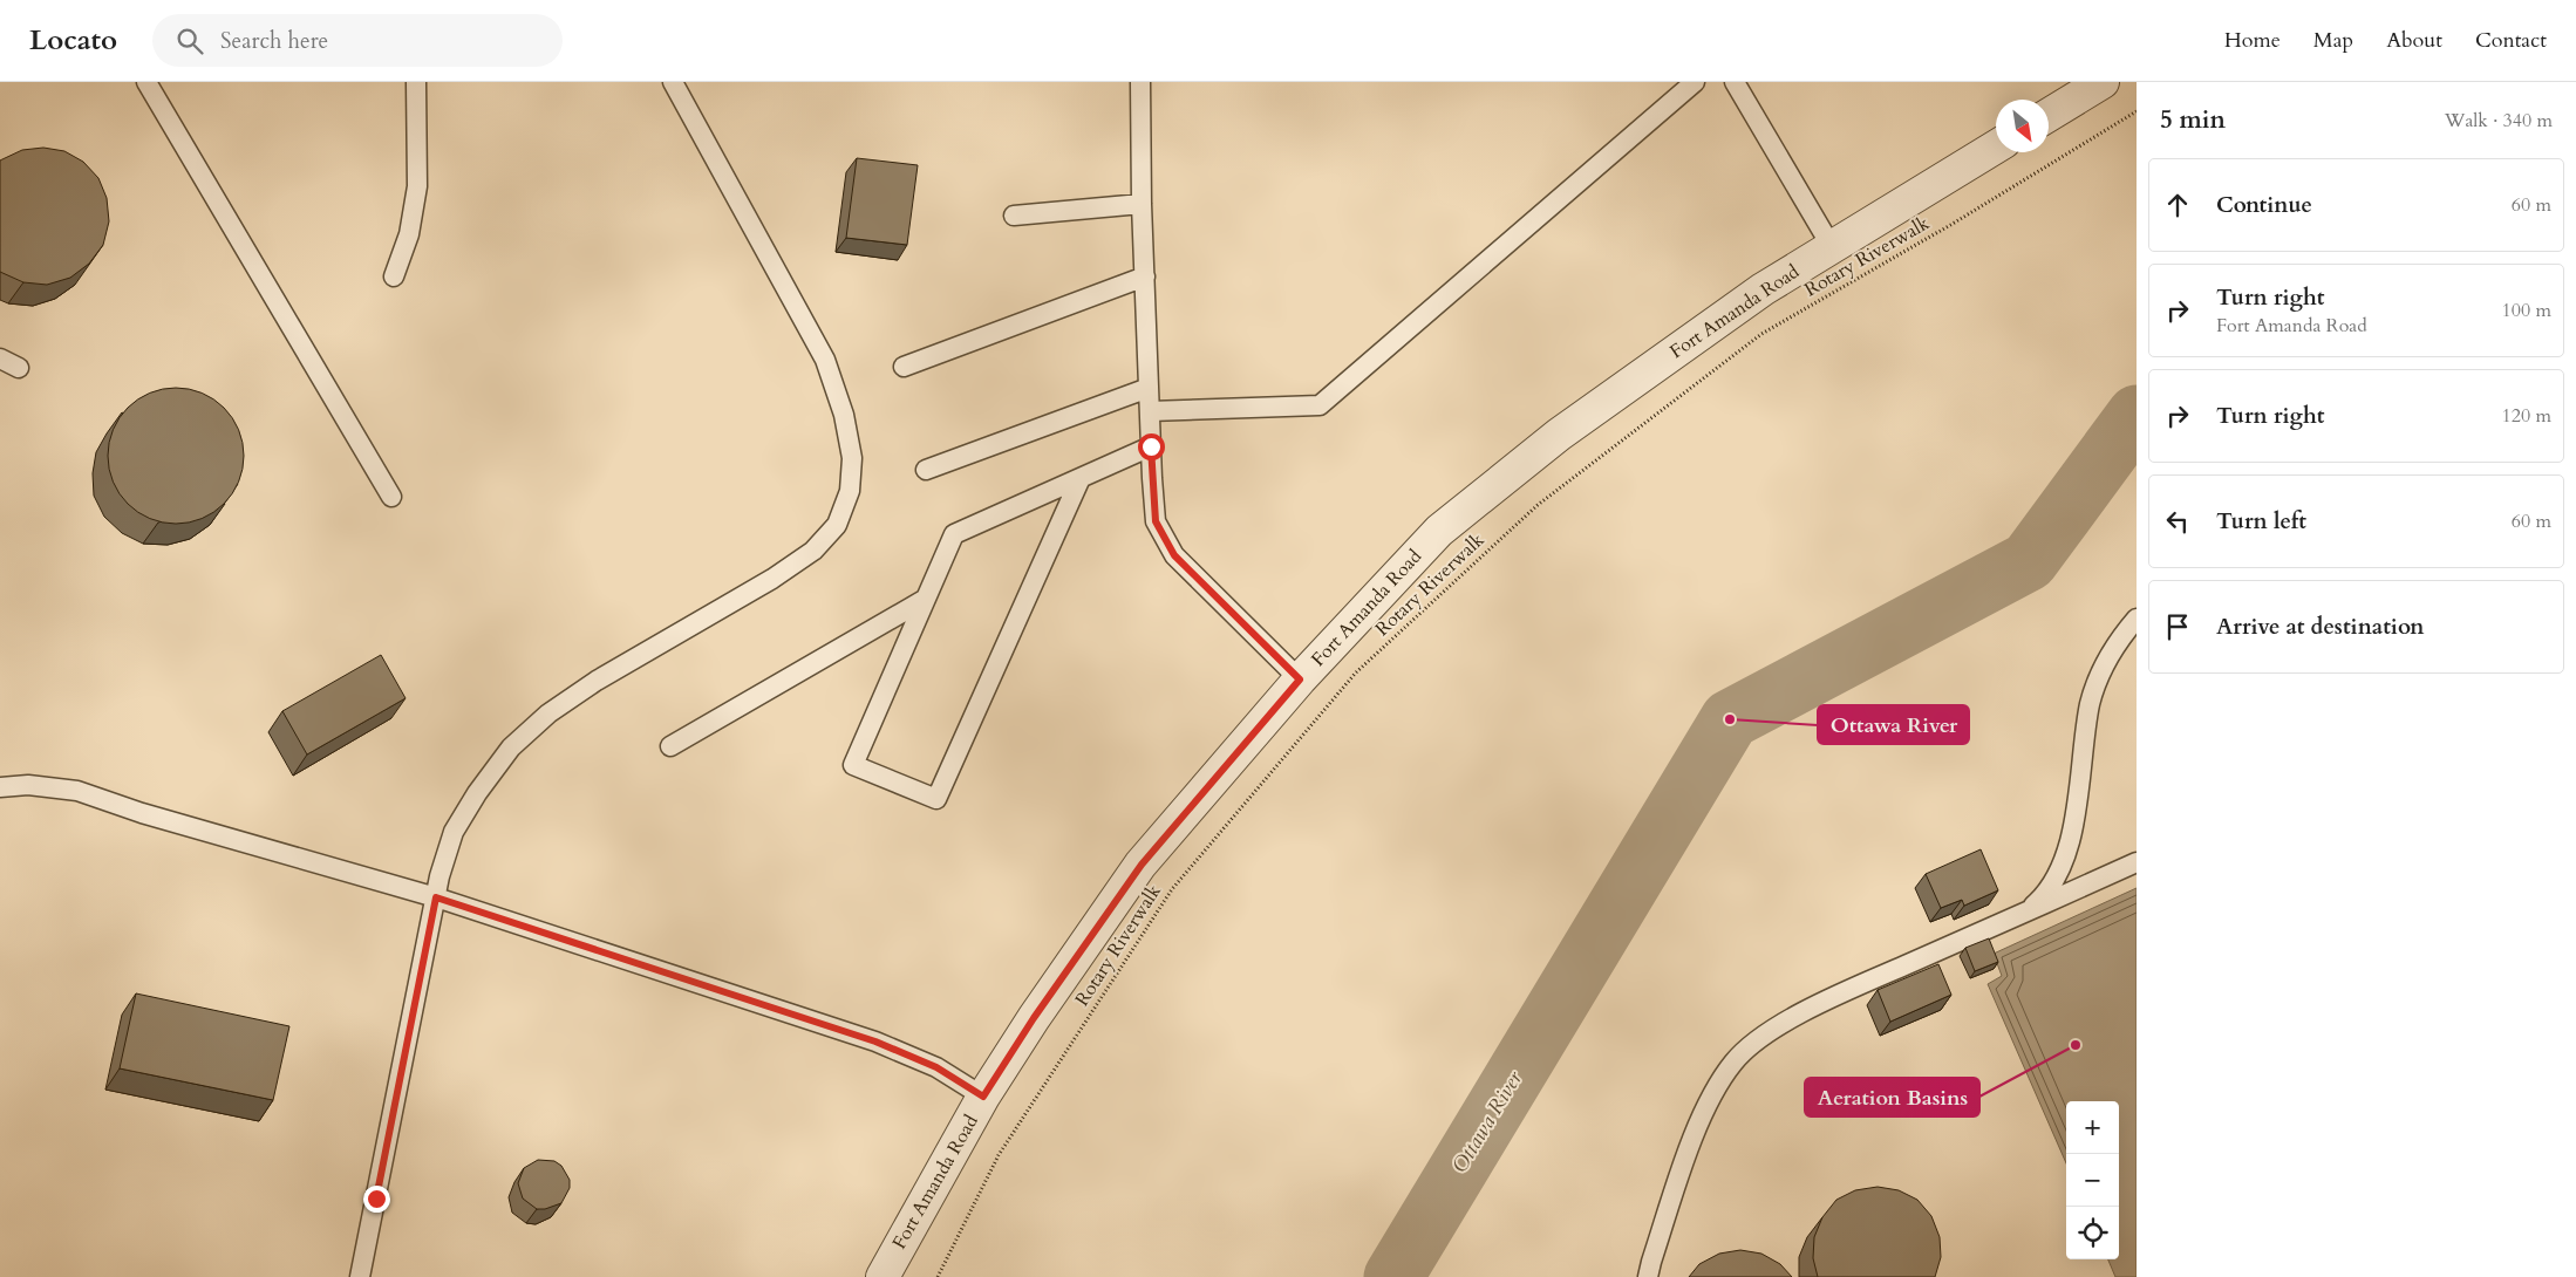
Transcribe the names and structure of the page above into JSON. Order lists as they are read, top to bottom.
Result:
{
  "streets": {
    "street": ["Fort Amanda Road"],
    "path": ["Rotary Riverwalk"]
  },
  "water": ["Ottawa River"],
  "places": ["Ottawa River", "Aeration Basins"],
  "north": "bottom right",
  "page": {
    "header": "Locato",
    "search": "Search here",
    "nav": [
      "Home",
      "Map",
      "About",
      "Contact"
    ],
    "heading": ["5 min", "Walk · 340 m"],
    "list": [
      ["Continue", "60 m"],
      ["Turn right", "Fort Amanda Road", "100 m"],
      ["Turn right", "120 m"],
      ["Turn left", "60 m"],
      "Arrive at destination"
    ],
    "map_buttons": ["+", "−"]
  }
}
